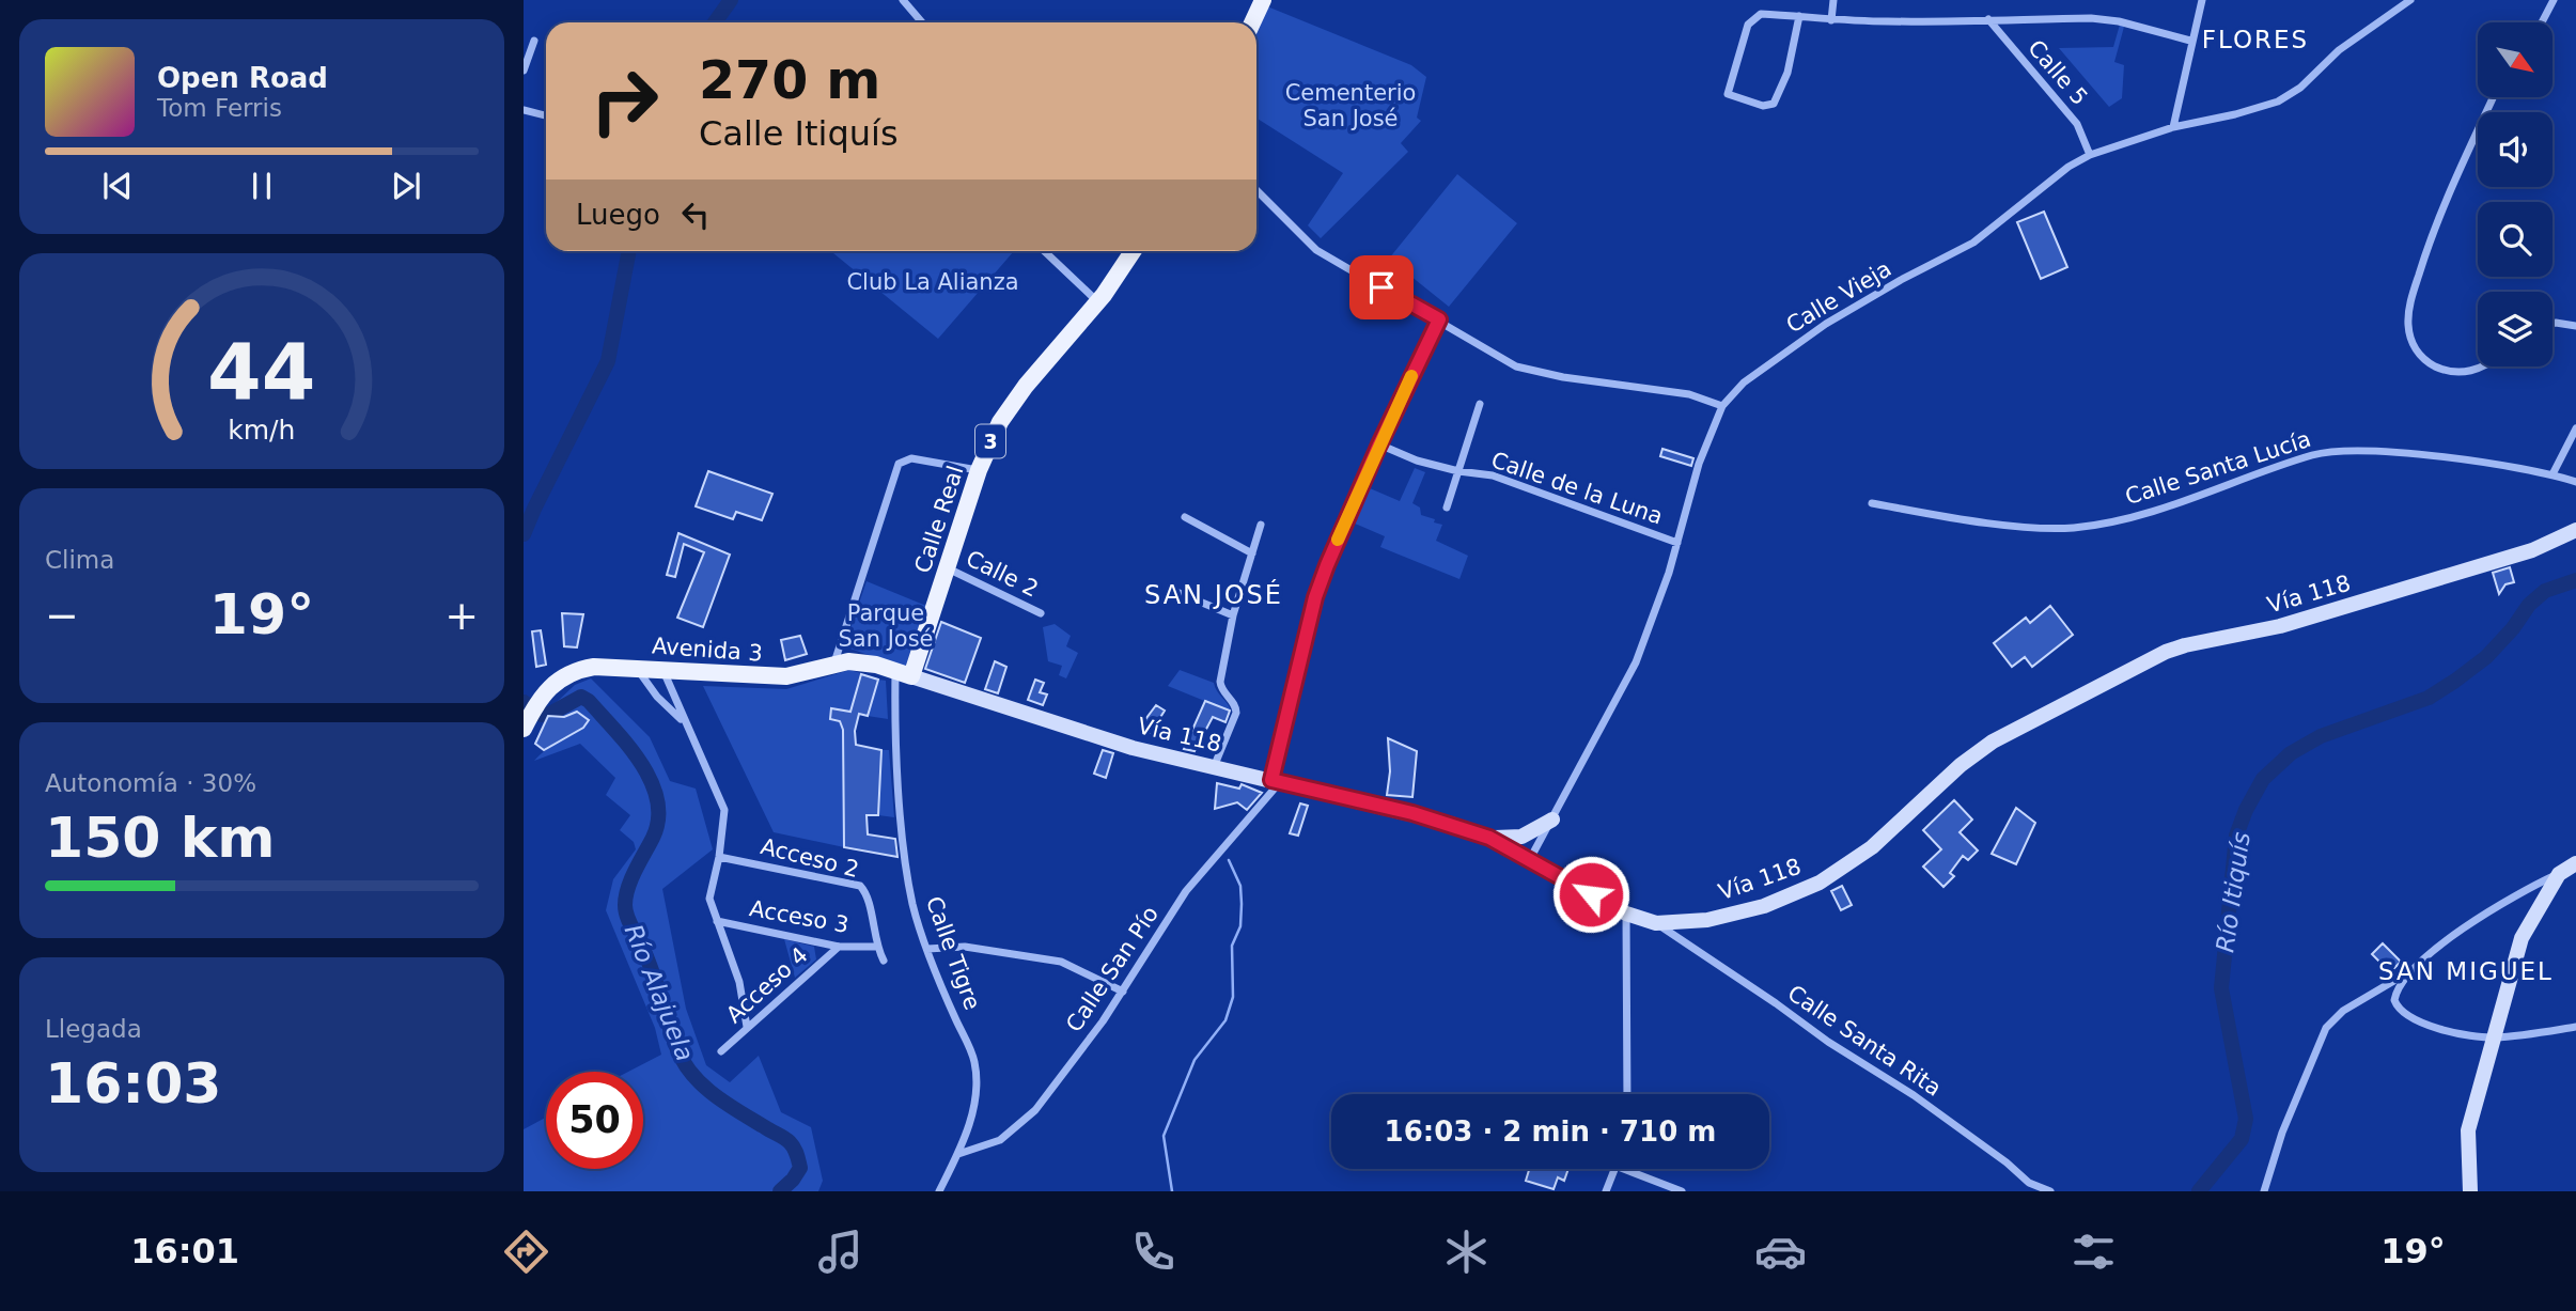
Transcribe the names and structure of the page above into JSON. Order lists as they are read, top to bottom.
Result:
{
  "streets": {
    "main road": [
      "3",
      "Calle Real",
      "Vía 118",
      "Avenida 3"
    ],
    "street": [
      "Calle 5",
      "Calle Vieja",
      "Calle Santa Lucía",
      "Calle de la Luna",
      "Calle 2",
      "Acceso 2",
      "Acceso 3",
      "Calle Tigre",
      "Calle San Pío",
      "Acceso 4",
      "Calle Santa Rita"
    ]
  },
  "crossings": [
    ["Calle 5", "Calle Vieja"],
    ["Calle Vieja", "Calle de la Luna"],
    ["Calle Vieja", "Vía 118"],
    ["Calle Real", "Calle 2"],
    ["Calle Real", "Vía 118"],
    ["Calle Real", "Avenida 3"],
    ["Calle Real", "Calle Tigre"],
    ["Vía 118", "Avenida 3"],
    ["Vía 118", "Calle Tigre"],
    ["Vía 118", "Calle San Pío"],
    ["Vía 118", "Calle Santa Rita"],
    ["Avenida 3", "Calle Tigre"],
    ["Acceso 2", "Acceso 3"],
    ["Acceso 3", "Acceso 4"],
    ["Calle Tigre", "Calle San Pío"]
  ],
  "districts": ["FLORES", "SAN JOSÉ", "SAN MIGUEL"],
  "water": ["Río Itiquís", "Río Alajuela"],
  "parks": ["Cementerio San José", "Club La Alianza", "Parque San José"],
  "north": "bottom right",
  "page": {
    "turn": ["270 m", "Calle Itiquís"],
    "song": ["Open Road", "Tom Ferris"],
    "then": "Luego",
    "tile": [
      "Clima",
      ["Autonomía · 30%", "150 km"],
      ["Llegada", "16:03"]
    ],
    "heat": ["−", "19°", "+"],
    "limit": "50",
    "trip": "16:03 · 2 min · 710 m",
    "tabs": ["16:01", "19°"],
    "gauge": ["44", "km/h"]
  }
}
